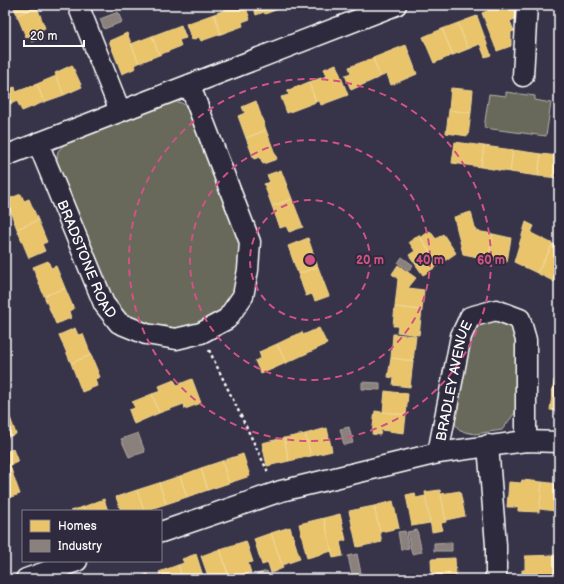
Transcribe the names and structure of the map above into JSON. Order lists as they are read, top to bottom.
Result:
{
  "streets": {
    "street": ["BRADSTONE ROAD", "BRADLEY AVENUE"]
  },
  "legend": ["Homes", "Industry"],
  "scale_bar": "20 m",
  "rings": ["20 m", "40 m", "60 m"]
}
